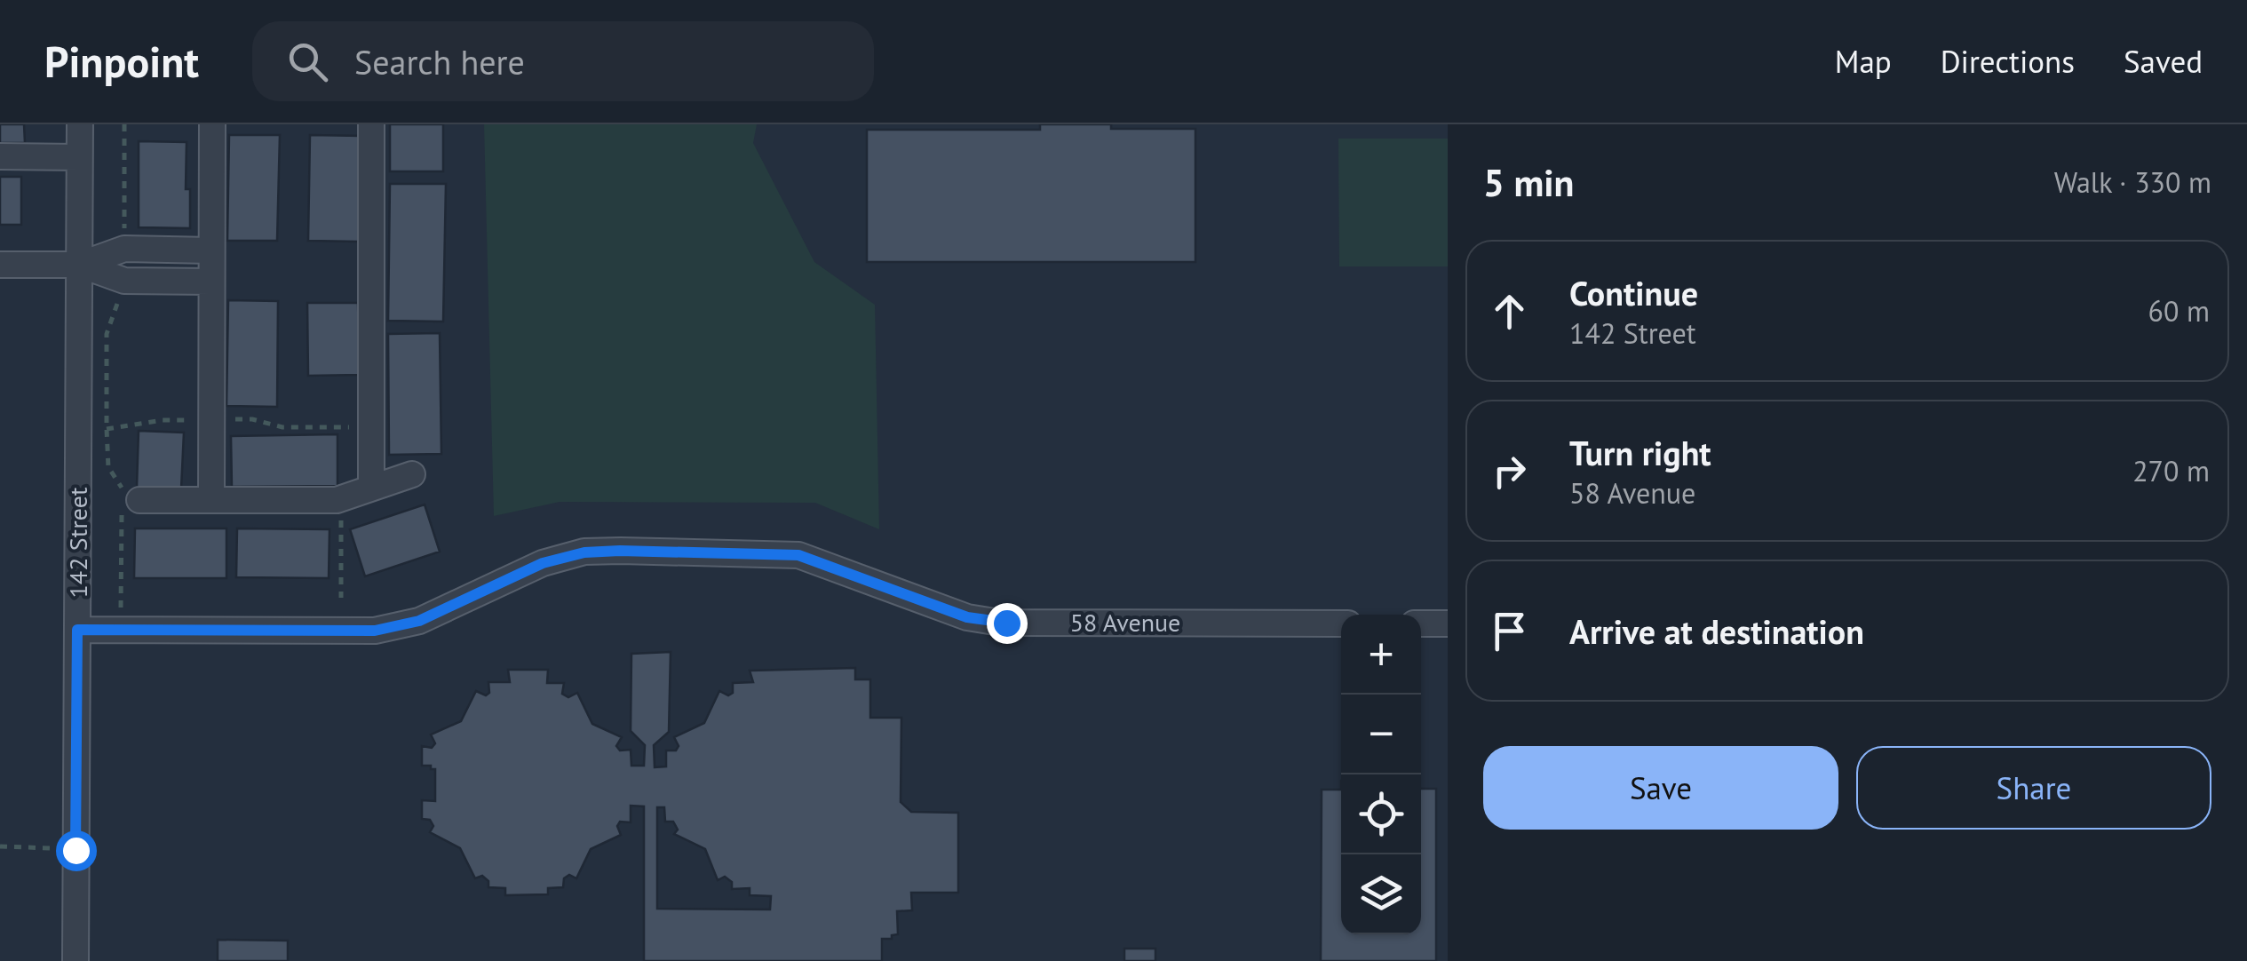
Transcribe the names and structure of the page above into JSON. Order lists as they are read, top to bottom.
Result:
{
  "streets": {
    "street": ["142 Street", "58 Avenue"]
  },
  "crossings": [
    ["142 Street", "58 Avenue"]
  ],
  "page": {
    "header": "Pinpoint",
    "search": "Search here",
    "nav": ["Map", "Directions", "Saved"],
    "heading": ["5 min", "Walk · 330 m"],
    "list": [
      ["Continue", "142 Street", "60 m"],
      ["Turn right", "58 Avenue", "270 m"],
      "Arrive at destination"
    ],
    "map_buttons": ["+", "−"],
    "buttons": ["Save", "Share"]
  }
}
